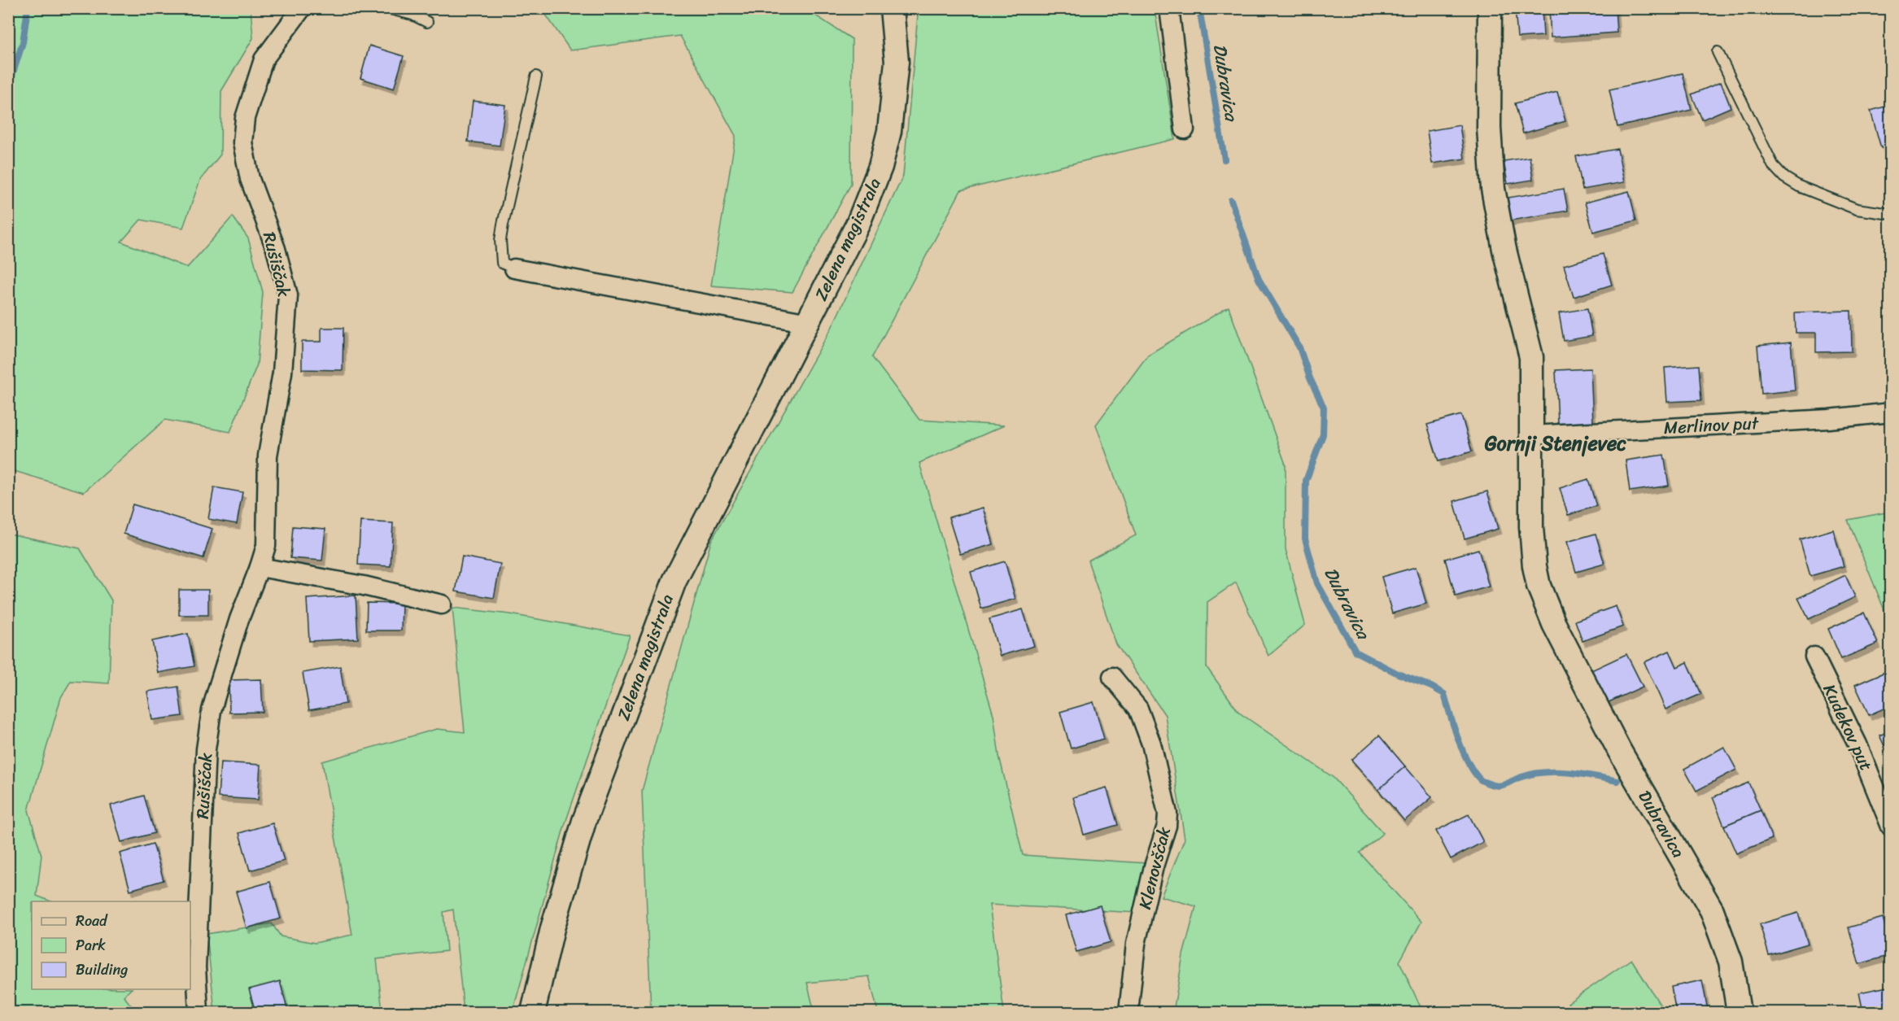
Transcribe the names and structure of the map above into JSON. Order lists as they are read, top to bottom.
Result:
{
  "streets": {
    "street": [
      "Zelena magistrala",
      "Rušiščak",
      "Merlinov put",
      "Kudekov put",
      "Dubravica",
      "Klenovščak"
    ]
  },
  "crossings": [
    ["Merlinov put", "Dubravica"]
  ],
  "districts": ["Gornji Stenjevec"],
  "water": ["Dubravica"],
  "legend": ["Road", "Park", "Building"]
}
